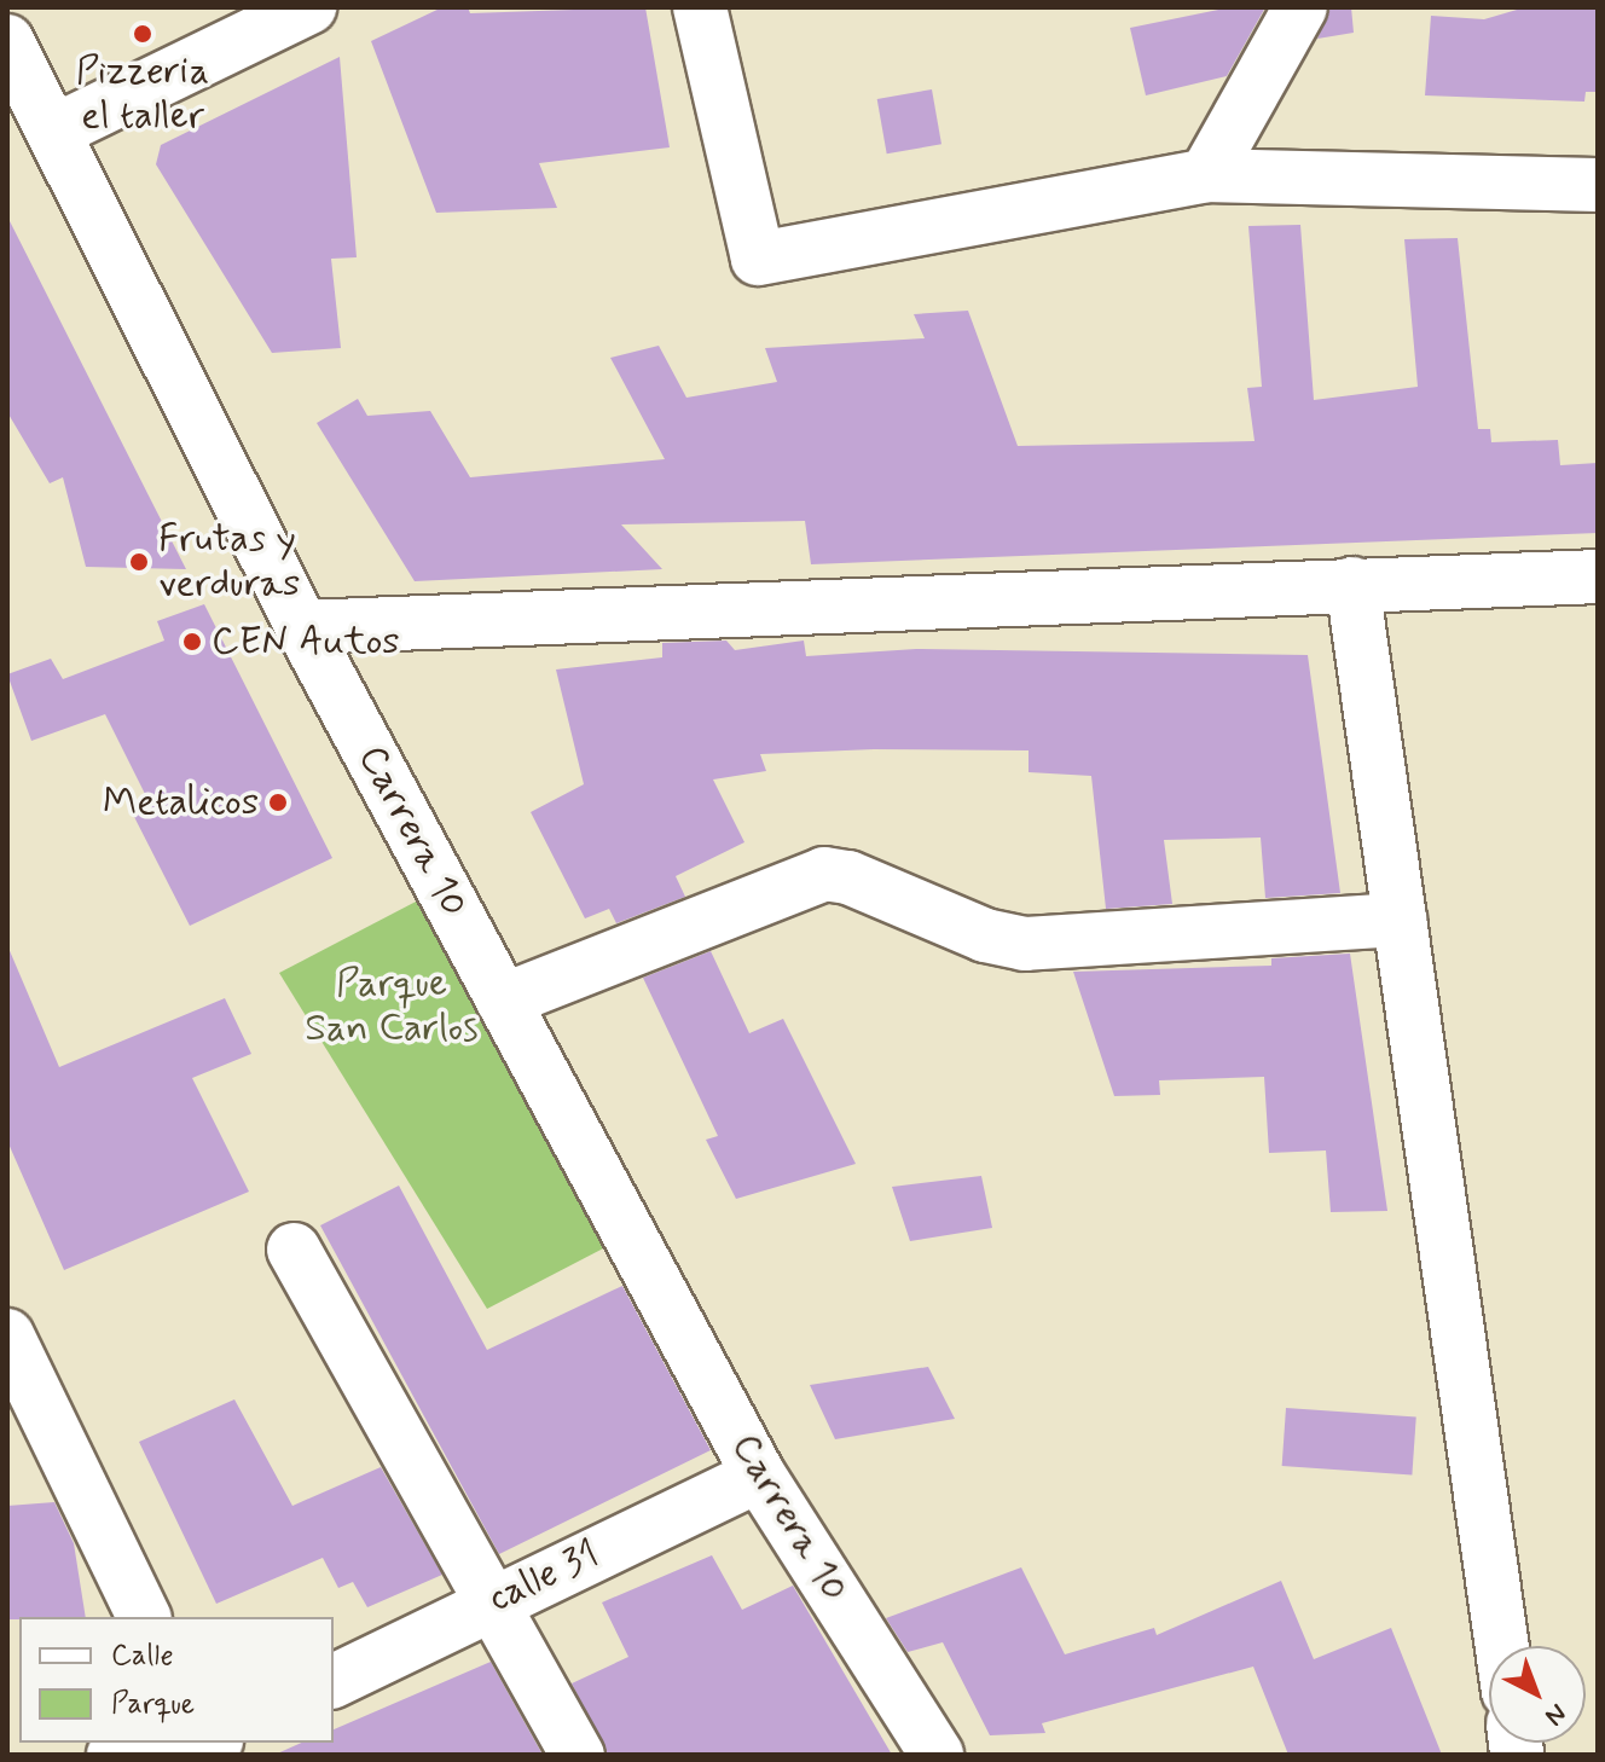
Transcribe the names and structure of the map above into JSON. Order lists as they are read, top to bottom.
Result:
{
  "streets": {
    "street": ["Carrera 10", "calle 31"]
  },
  "crossings": [
    ["Carrera 10", "calle 31"]
  ],
  "parks": ["Parque San Carlos"],
  "places": [
    "Pizzeria el taller",
    "Frutas y verduras",
    "CEN Autos",
    "Metalicos"
  ],
  "legend": ["Calle", "Parque"],
  "north": "bottom right"
}
